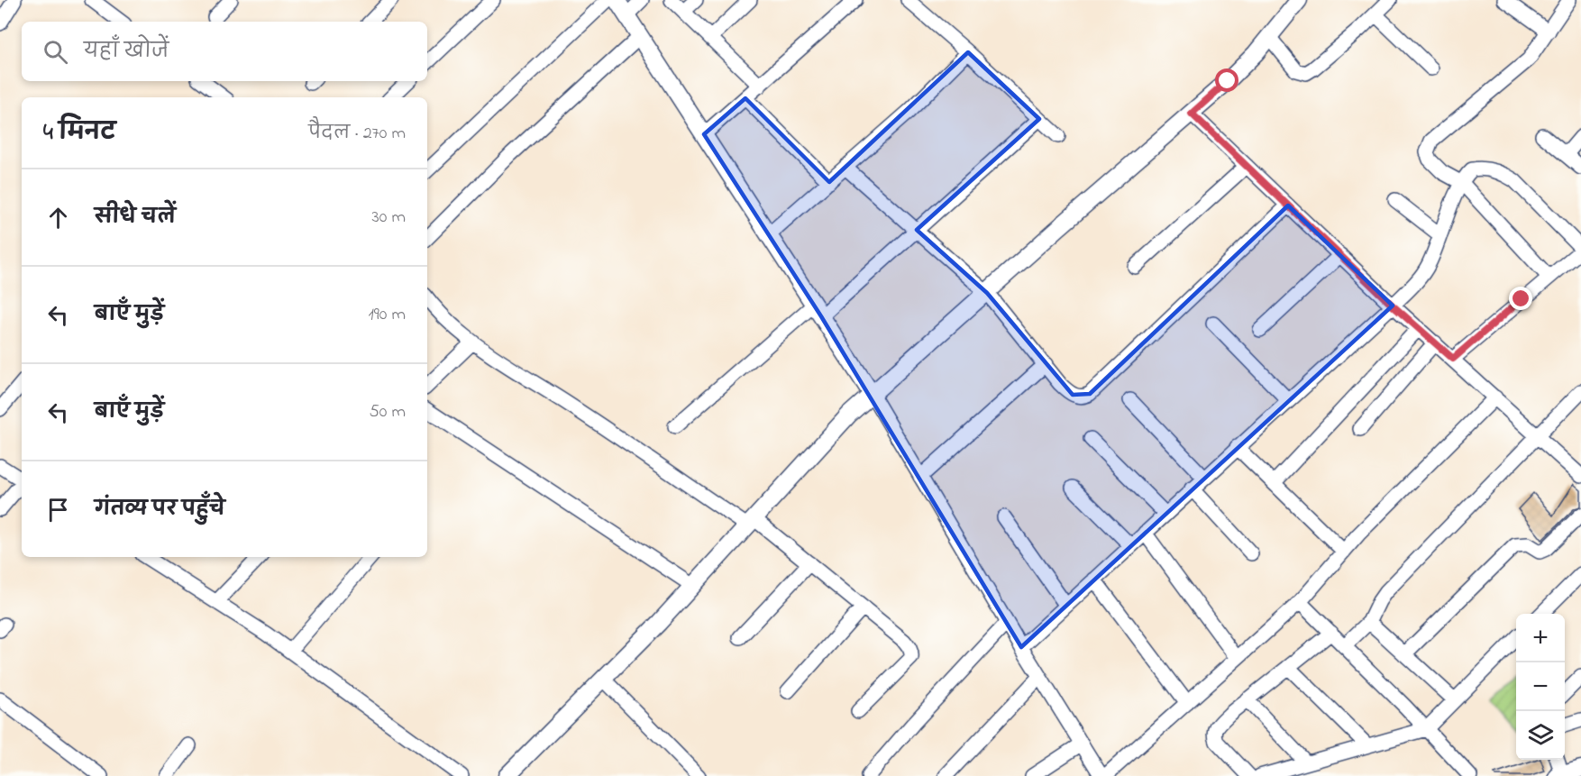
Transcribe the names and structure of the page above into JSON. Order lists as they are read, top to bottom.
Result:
{
  "page": {
    "search": "यहाँ खोजें",
    "heading": ["4 मिनट", "पैदल · 270 m"],
    "list": [
      ["सीधे चलें", "30 m"],
      ["बाएँ मुड़ें", "190 m"],
      ["बाएँ मुड़ें", "50 m"],
      "गंतव्य पर पहुँचे"
    ],
    "map_buttons": ["+", "−"]
  }
}
